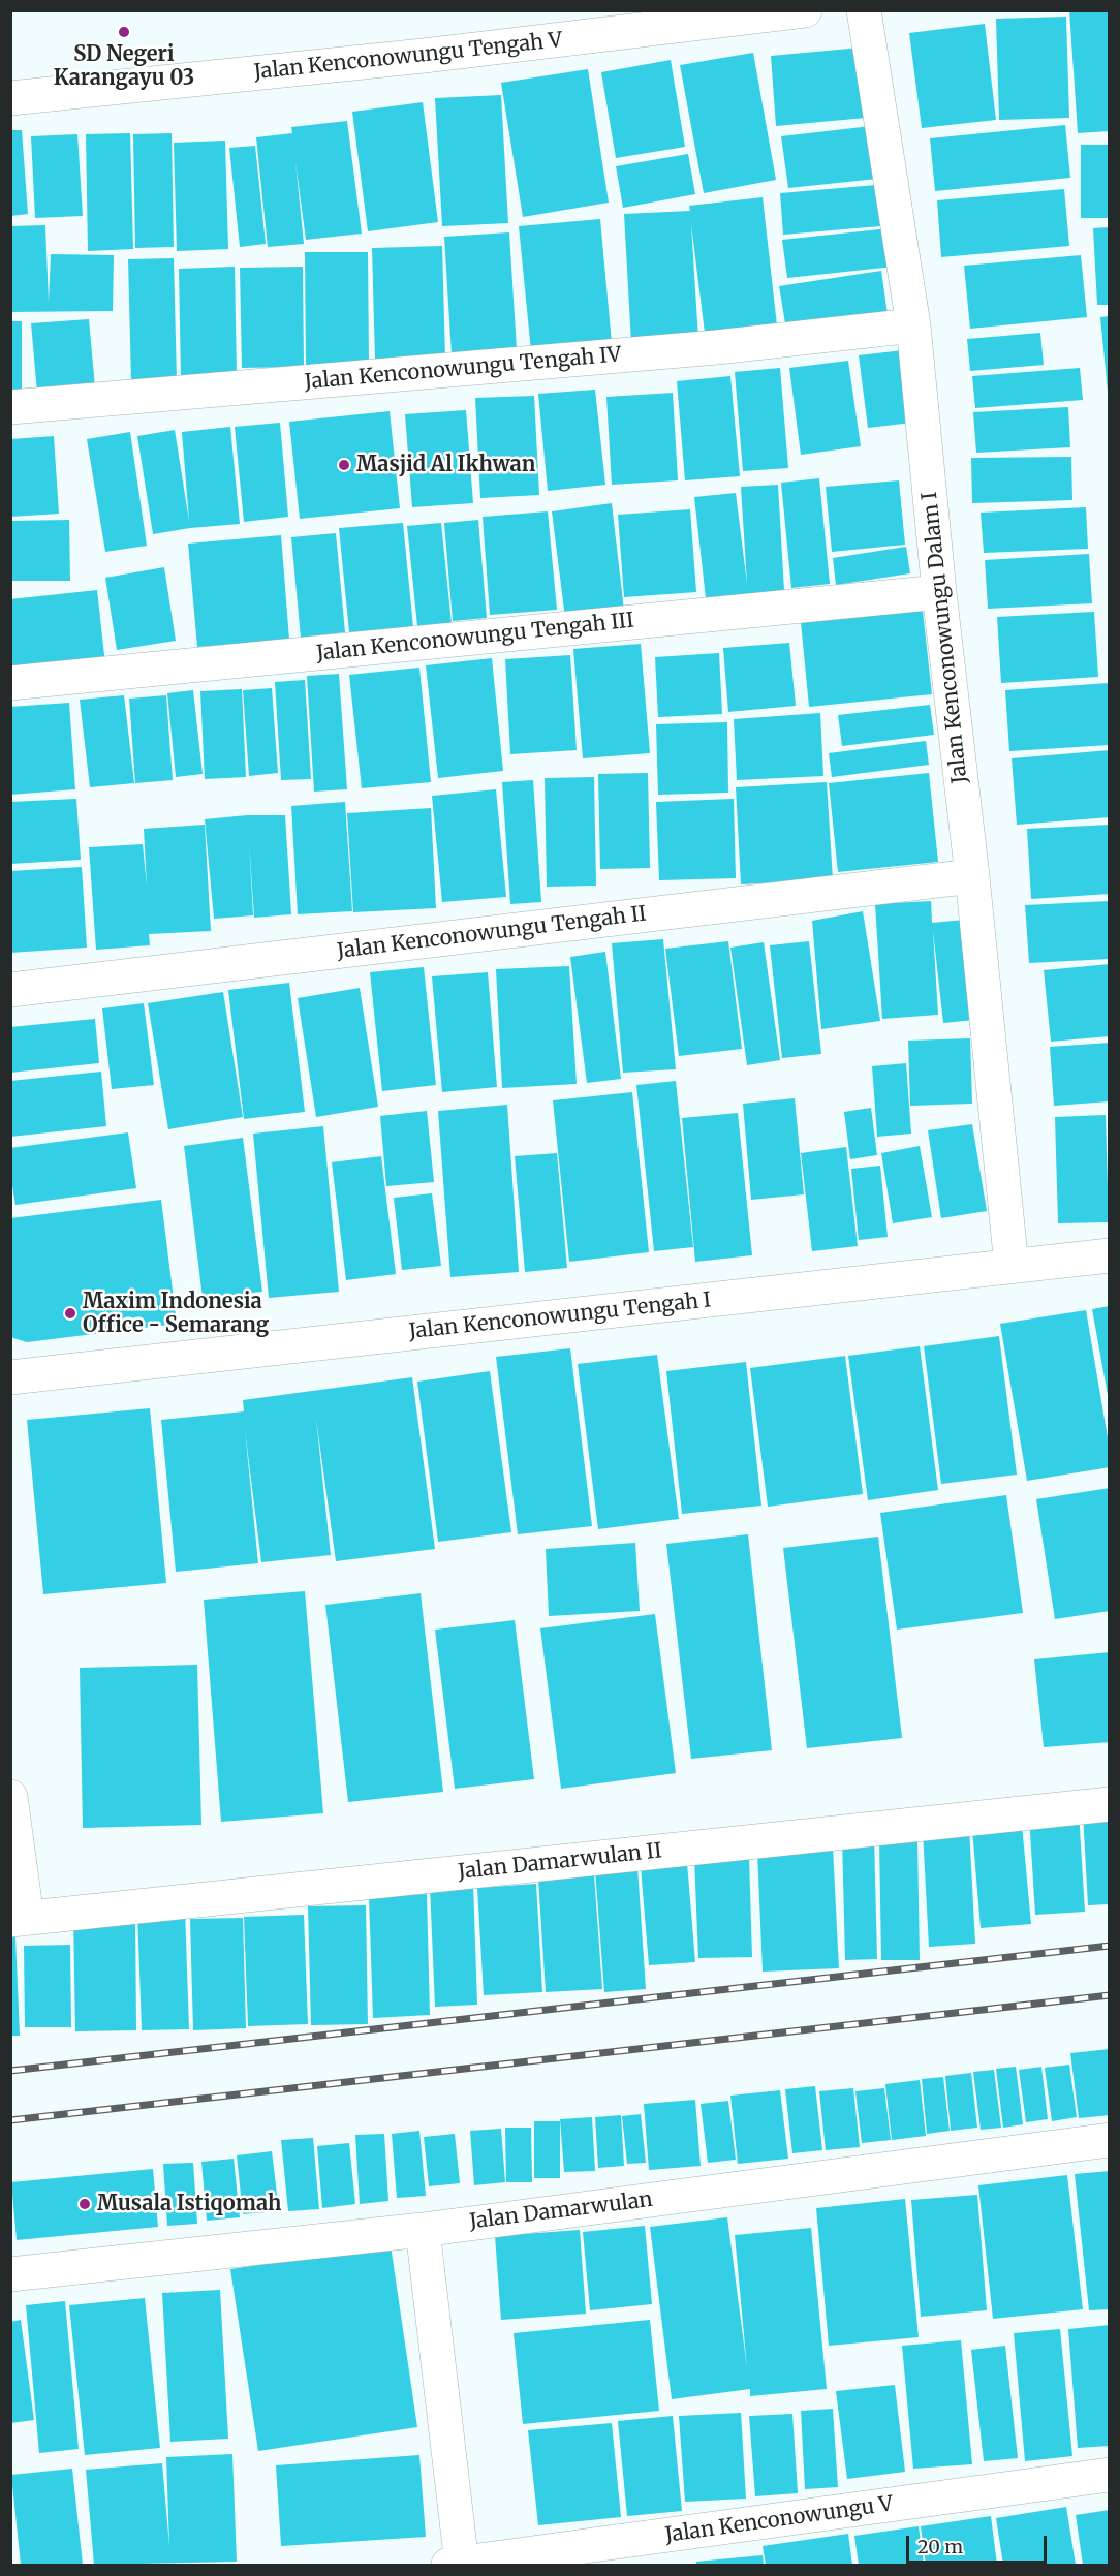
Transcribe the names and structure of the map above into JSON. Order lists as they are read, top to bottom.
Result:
{
  "streets": {
    "street": [
      "Jalan Kenconowungu Tengah V",
      "Jalan Kenconowungu Tengah IV",
      "Jalan Kenconowungu Tengah III",
      "Jalan Kenconowungu Dalam I",
      "Jalan Kenconowungu Tengah II",
      "Jalan Kenconowungu Tengah I",
      "Jalan Damarwulan II",
      "Jalan Damarwulan",
      "Jalan Kenconowungu V"
    ]
  },
  "crossings": [
    ["Jalan Kenconowungu Tengah IV", "Jalan Kenconowungu Dalam I"],
    ["Jalan Kenconowungu Tengah III", "Jalan Kenconowungu Dalam I"],
    ["Jalan Kenconowungu Dalam I", "Jalan Kenconowungu Tengah II"],
    ["Jalan Kenconowungu Dalam I", "Jalan Kenconowungu Tengah I"]
  ],
  "places": [
    "SD Negeri Karangayu 03",
    "Masjid Al Ikhwan",
    "Maxim Indonesia Office - Semarang",
    "Musala Istiqomah"
  ],
  "scale_bar": "20 m"
}
